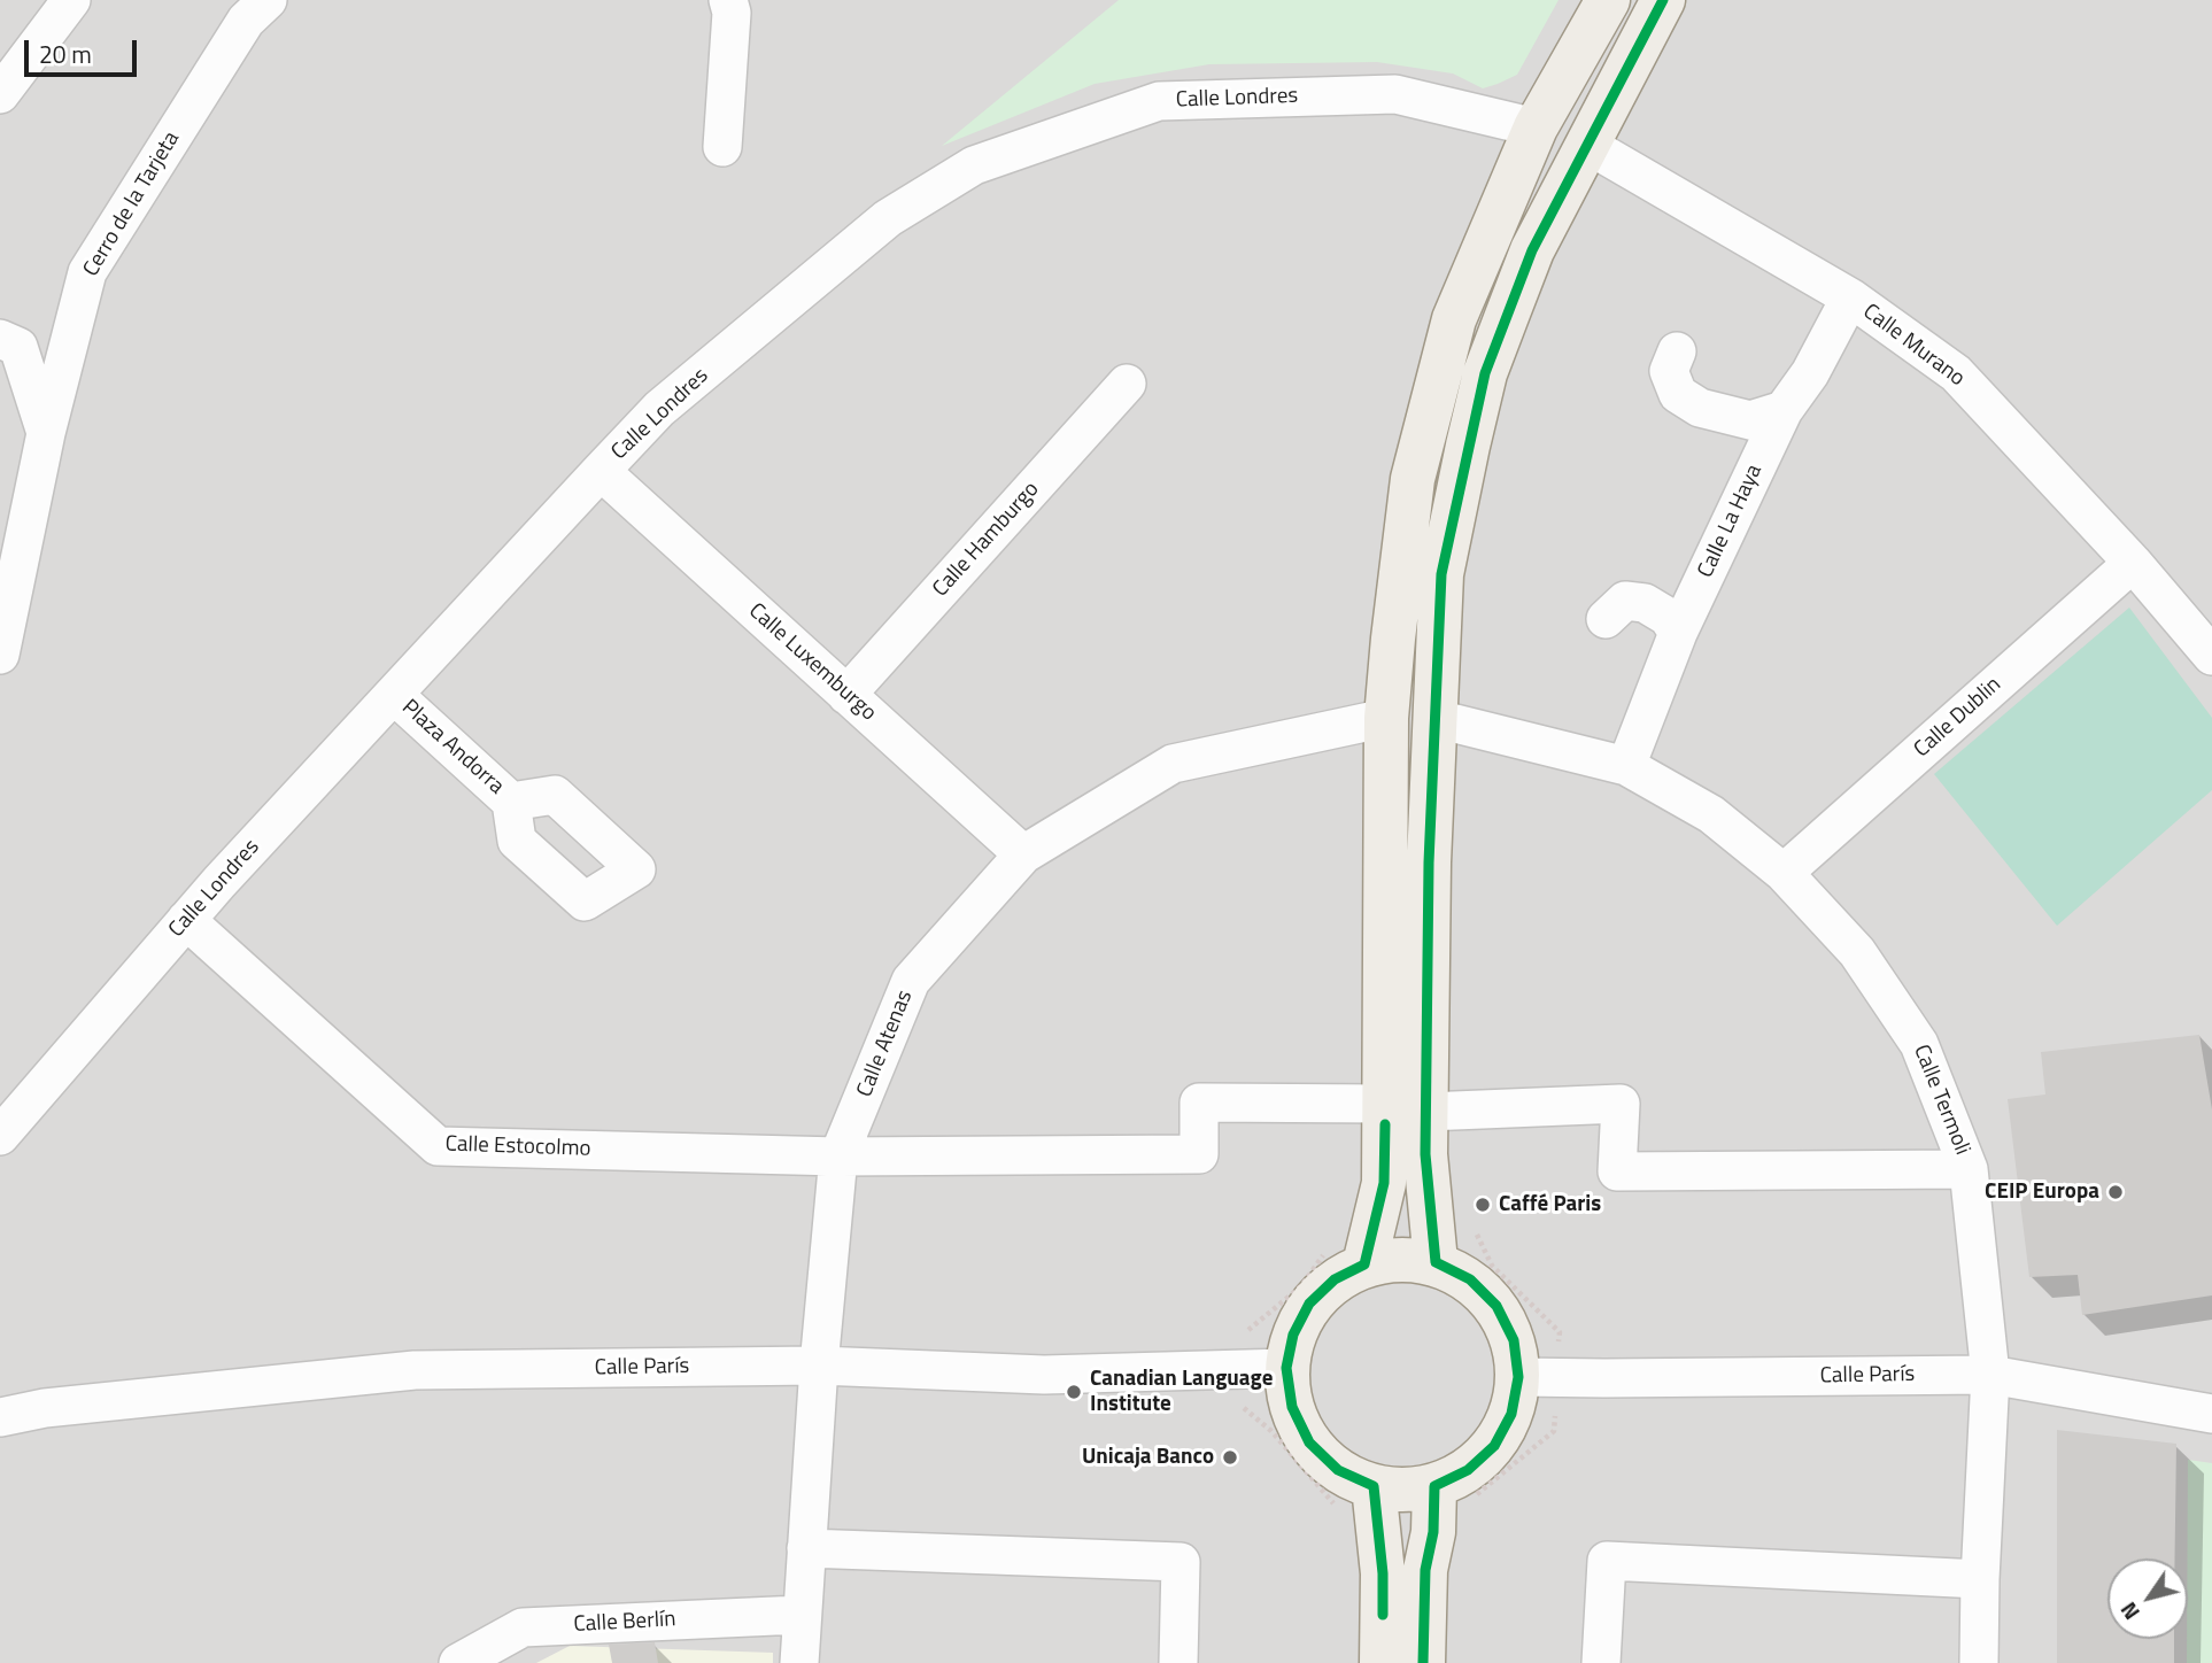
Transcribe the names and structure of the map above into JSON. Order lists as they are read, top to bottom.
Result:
{
  "streets": {
    "street": [
      "Calle Londres",
      "Cerro de la Tarjeta",
      "Calle Murano",
      "Calle La Haya",
      "Calle Hamburgo",
      "Calle Luxemburgo",
      "Calle Dublin",
      "Plaza Andorra",
      "Calle Atenas",
      "Calle Termoli",
      "Calle Estocolmo",
      "Calle París",
      "Calle Berlín"
    ]
  },
  "crossings": [
    ["Calle Londres", "Calle Luxemburgo"],
    ["Calle Londres", "Plaza Andorra"],
    ["Calle Londres", "Calle Estocolmo"],
    ["Calle Murano", "Calle La Haya"],
    ["Calle Murano", "Calle Dublin"],
    ["Calle La Haya", "Calle Termoli"],
    ["Calle Hamburgo", "Calle Luxemburgo"],
    ["Calle Luxemburgo", "Calle Atenas"],
    ["Calle Dublin", "Calle Termoli"],
    ["Calle Atenas", "Calle Estocolmo"],
    ["Calle Atenas", "Calle París"],
    ["Calle Atenas", "Calle Berlín"],
    ["Calle Termoli", "Calle París"]
  ],
  "places": [
    "CEIP Europa",
    "Caffé Paris",
    "Canadian Language Institute",
    "Unicaja Banco"
  ],
  "scale_bar": "20 m",
  "north": "bottom left"
}
